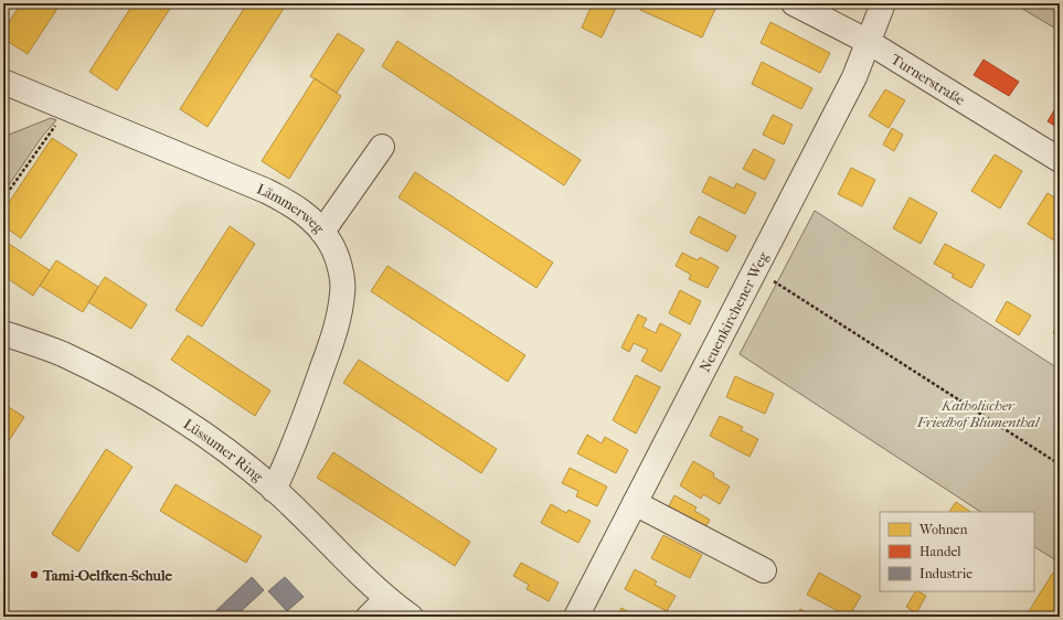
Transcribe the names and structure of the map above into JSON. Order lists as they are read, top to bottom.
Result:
{
  "streets": {
    "street": [
      "Turnerstraße",
      "Lämmerweg",
      "Neuenkirchener Weg",
      "Lüssumer Ring"
    ]
  },
  "crossings": [
    ["Turnerstraße", "Neuenkirchener Weg"],
    ["Lämmerweg", "Lüssumer Ring"]
  ],
  "parks": ["Katholischer Friedhof Blumenthal"],
  "places": ["Tami-Oelfken-Schule"],
  "legend": ["Wohnen", "Handel", "Industrie"]
}
